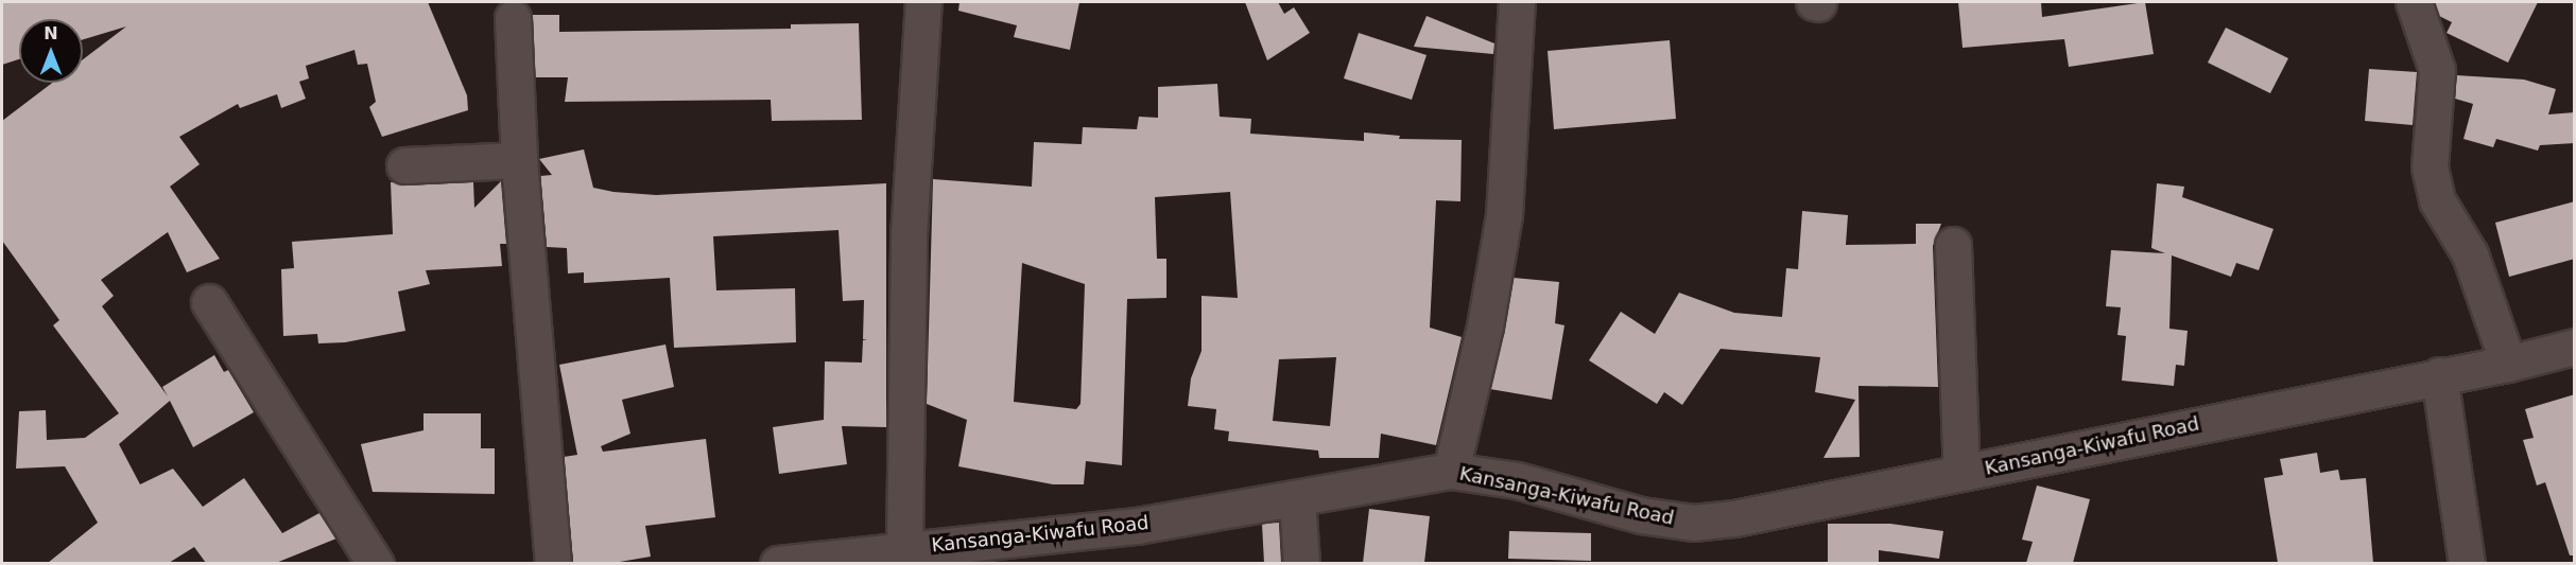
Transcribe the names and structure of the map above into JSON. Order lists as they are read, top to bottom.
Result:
{
  "streets": {
    "street": ["Kansanga-Kiwafu Road"]
  },
  "north": "top"
}
